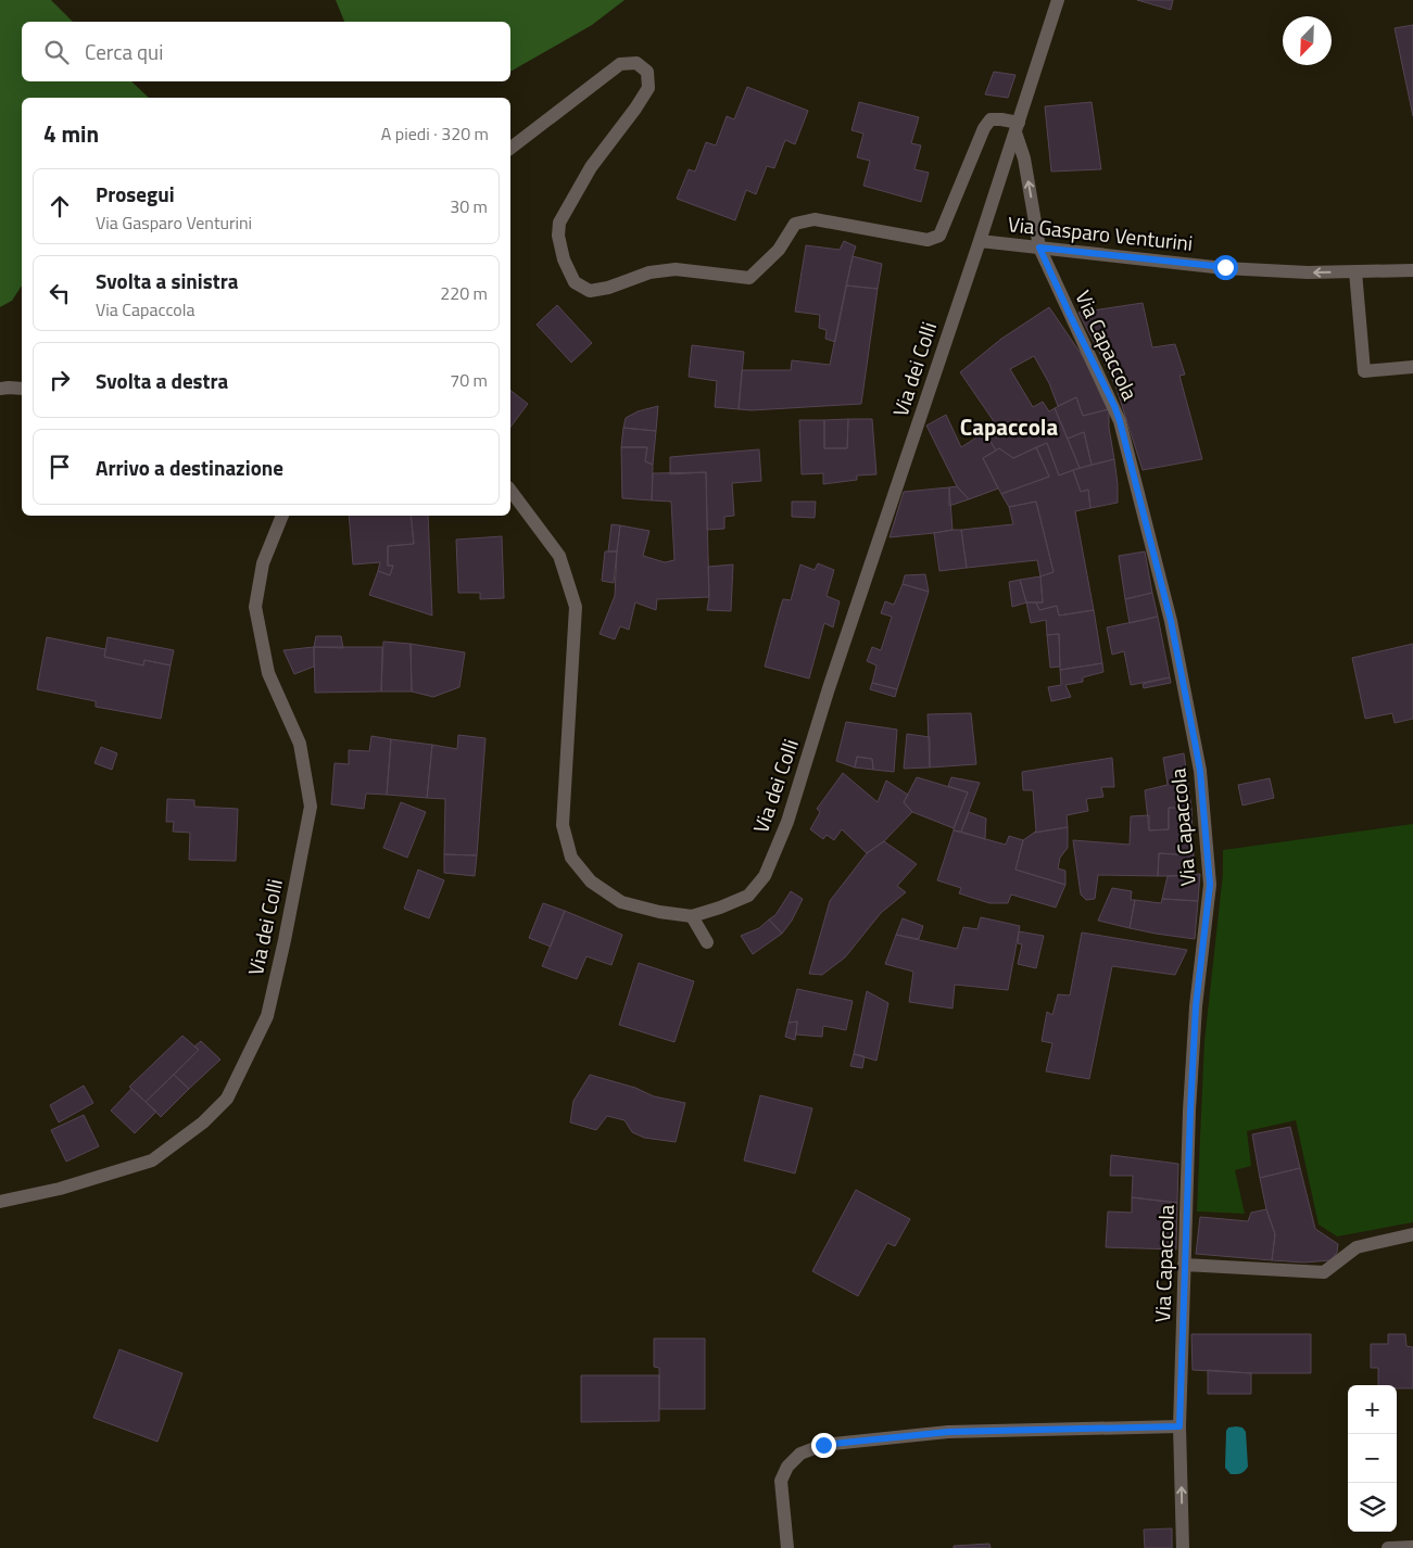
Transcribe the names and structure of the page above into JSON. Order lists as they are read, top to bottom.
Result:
{
  "streets": {
    "street": ["Via Gasparo Venturini", "Via Capaccola", "Via dei Colli"]
  },
  "crossings": [
    ["Via Gasparo Venturini", "Via Capaccola"],
    ["Via Gasparo Venturini", "Via dei Colli"],
    ["Via Capaccola", "Via dei Colli"]
  ],
  "one_way": ["Via Gasparo Venturini"],
  "districts": ["Capaccola"],
  "north": "bottom left",
  "page": {
    "search": "Cerca qui",
    "heading": ["4 min", "A piedi · 320 m"],
    "list": [
      ["Prosegui", "Via Gasparo Venturini", "30 m"],
      ["Svolta a sinistra", "Via Capaccola", "220 m"],
      ["Svolta a destra", "70 m"],
      "Arrivo a destinazione"
    ],
    "map_buttons": ["+", "−"]
  }
}
